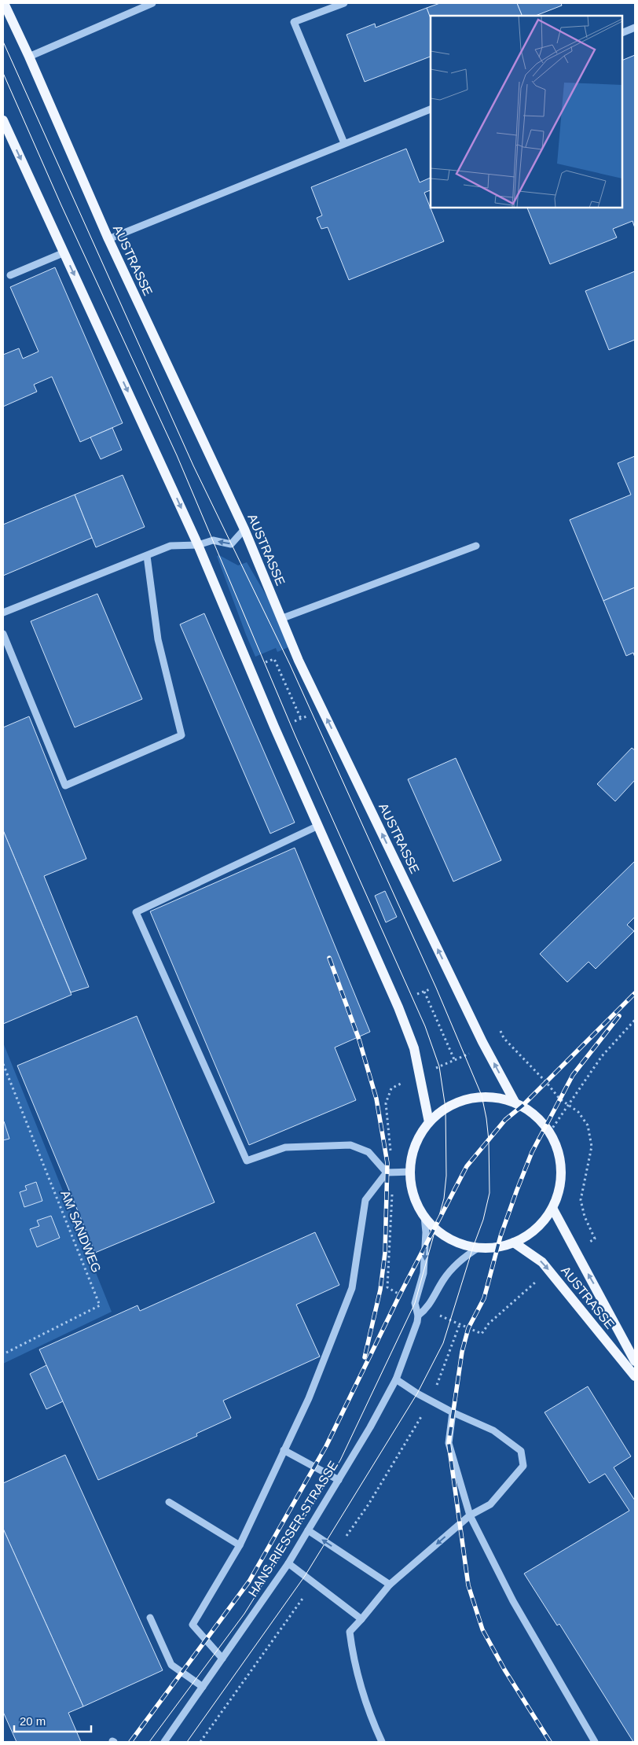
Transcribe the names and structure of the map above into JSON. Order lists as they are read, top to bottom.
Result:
{
  "streets": {
    "main road": ["AUSTRASSE"],
    "street": ["HANS-RIESSER-STRASSE"],
    "path": ["AM SANDWEG"]
  },
  "scale_bar": "20 m"
}
